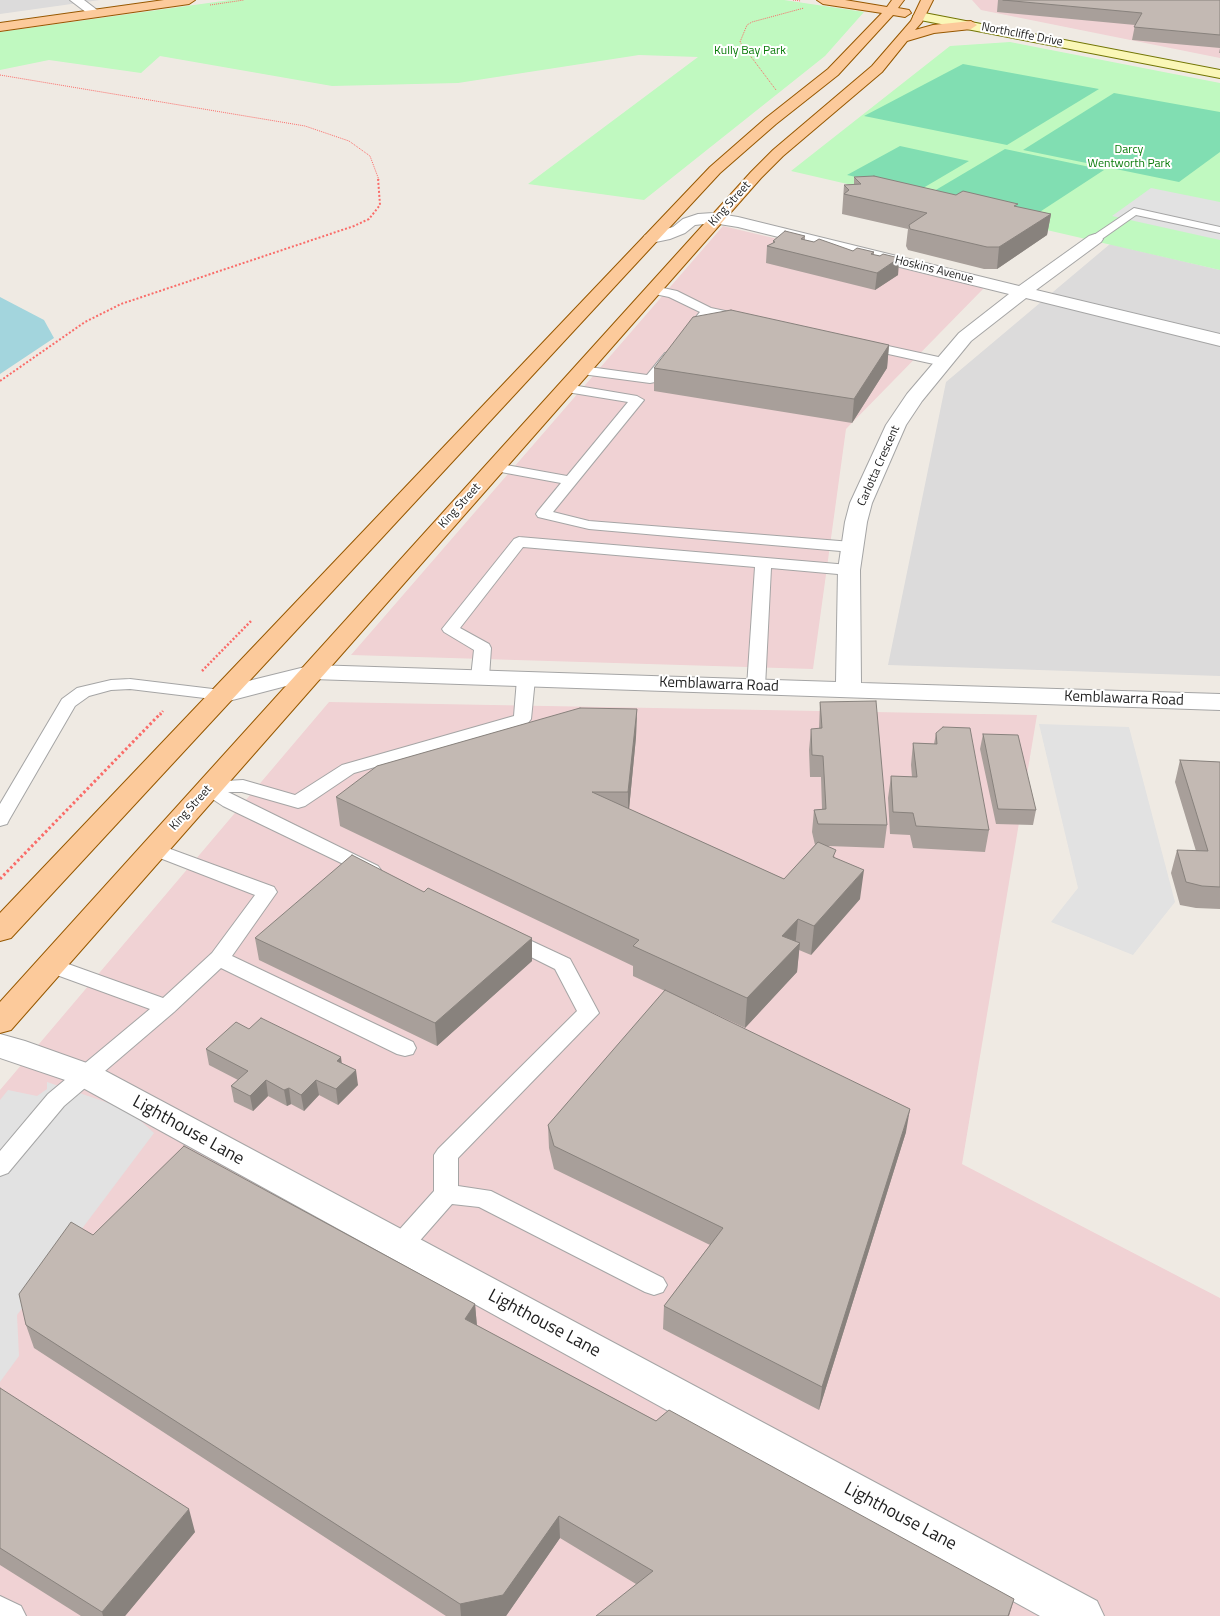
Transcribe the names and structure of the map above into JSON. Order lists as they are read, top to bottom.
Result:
{
  "streets": {
    "main road": ["Northcliffe Drive", "King Street"],
    "street": [
      "Hoskins Avenue",
      "Carlotta Crescent",
      "Kemblawarra Road",
      "Lighthouse Lane"
    ]
  },
  "crossings": [
    ["Northcliffe Drive", "King Street"],
    ["King Street", "Hoskins Avenue"],
    ["King Street", "Kemblawarra Road"],
    ["Hoskins Avenue", "Carlotta Crescent"],
    ["Carlotta Crescent", "Kemblawarra Road"]
  ],
  "parks": ["Kully Bay Park", "Darcy Wentworth Park"]
}
